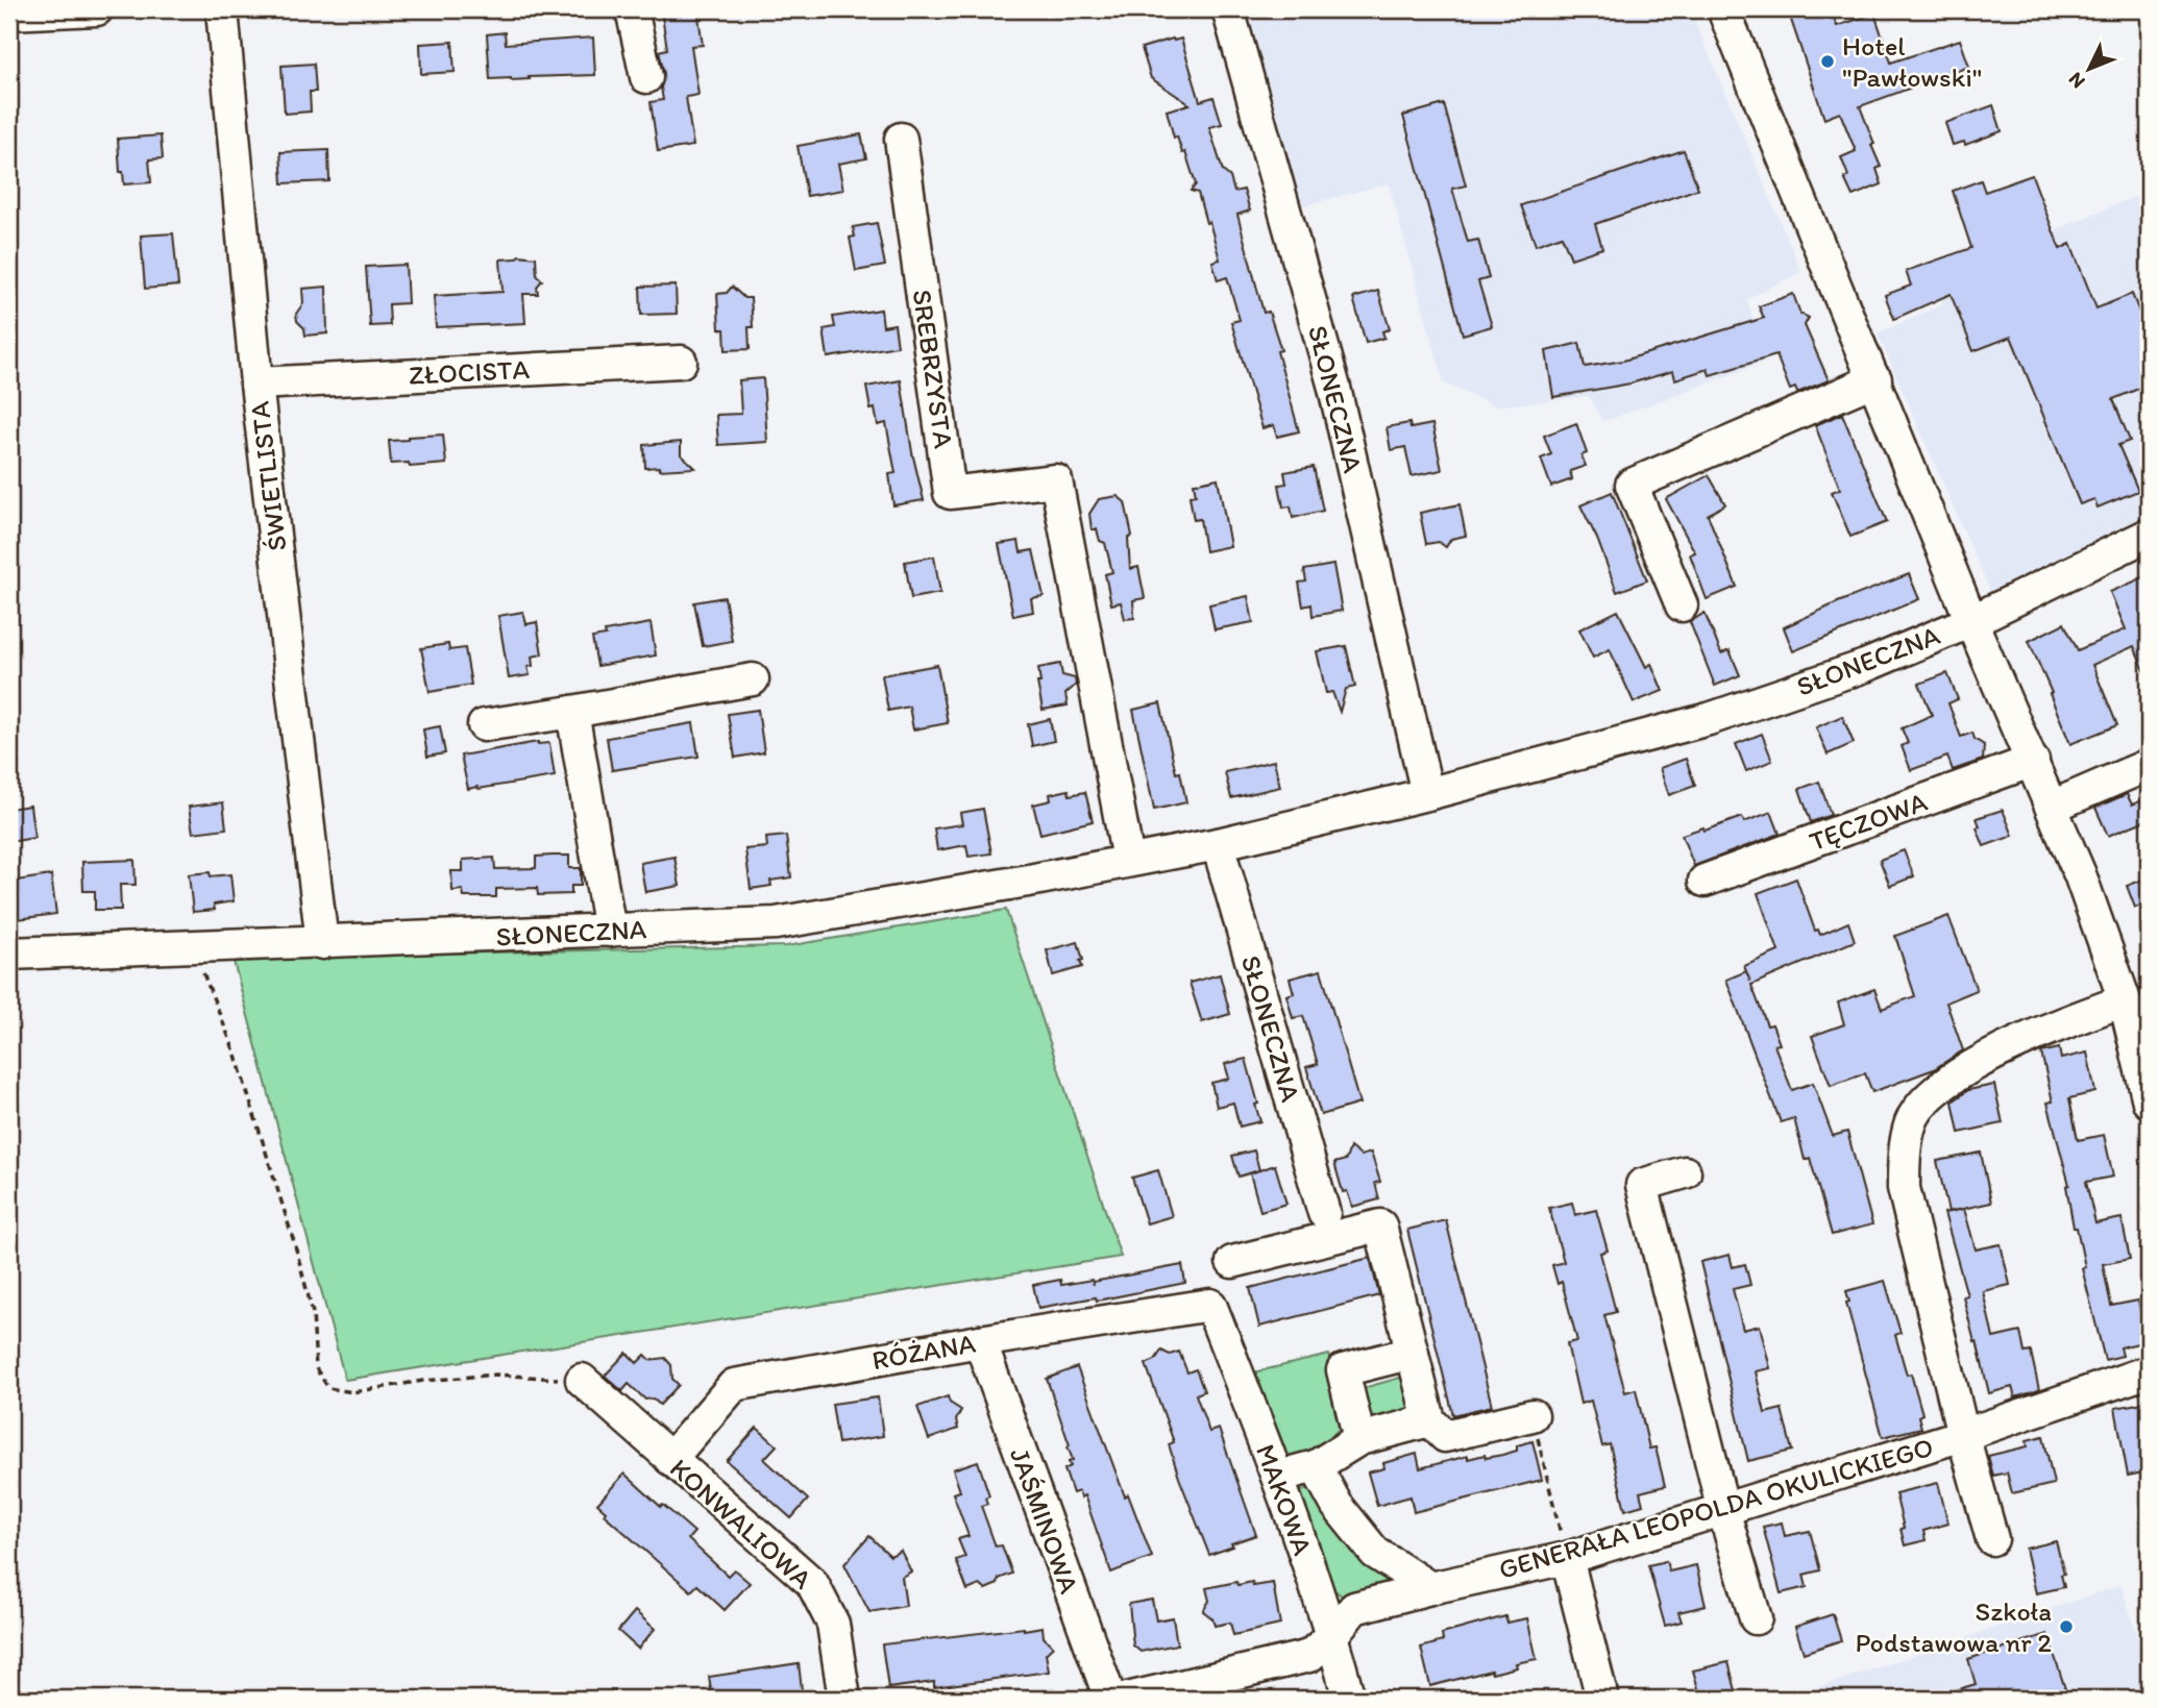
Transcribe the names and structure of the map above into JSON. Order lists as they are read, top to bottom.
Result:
{
  "streets": {
    "street": [
      "SREBRZYSTA",
      "ZŁOCISTA",
      "SŁONECZNA",
      "ŚWIETLISTA",
      "TĘCZOWA",
      "RÓŻANA",
      "MAKOWA",
      "GENERAŁA LEOPOLDA OKULICKIEGO",
      "JAŚMINOWA",
      "KONWALIOWA"
    ]
  },
  "crossings": [
    ["SREBRZYSTA", "SŁONECZNA"],
    ["ZŁOCISTA", "ŚWIETLISTA"],
    ["SŁONECZNA", "ŚWIETLISTA"],
    ["RÓŻANA", "MAKOWA"],
    ["RÓŻANA", "JAŚMINOWA"],
    ["RÓŻANA", "KONWALIOWA"],
    ["MAKOWA", "GENERAŁA LEOPOLDA OKULICKIEGO"]
  ],
  "places": ["Hotel \"Pawłowski\"", "Szkoła Podstawowa nr 2"],
  "north": "bottom left"
}
